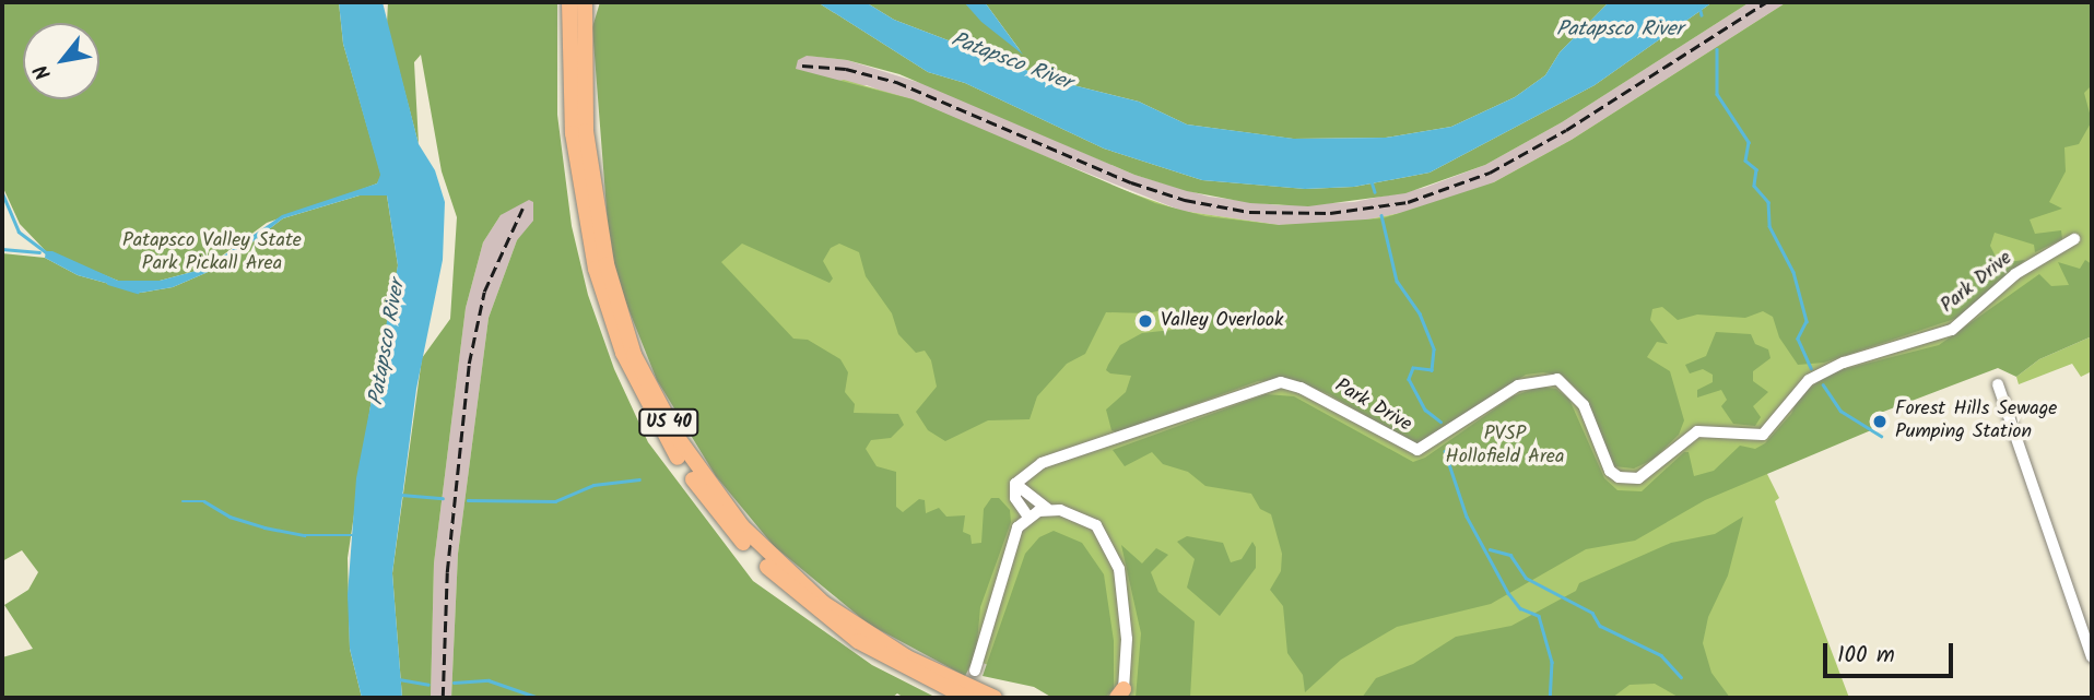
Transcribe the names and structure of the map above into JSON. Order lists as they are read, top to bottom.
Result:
{
  "streets": {
    "main road": ["US 40"],
    "street": ["Park Drive"]
  },
  "water": ["Patapsco River"],
  "parks": ["Patapsco Valley State Park Pickall Area", "PVSP Hollofield Area"],
  "places": ["Valley Overlook", "Forest Hills Sewage Pumping Station"],
  "scale_bar": "100 m",
  "north": "bottom left"
}
